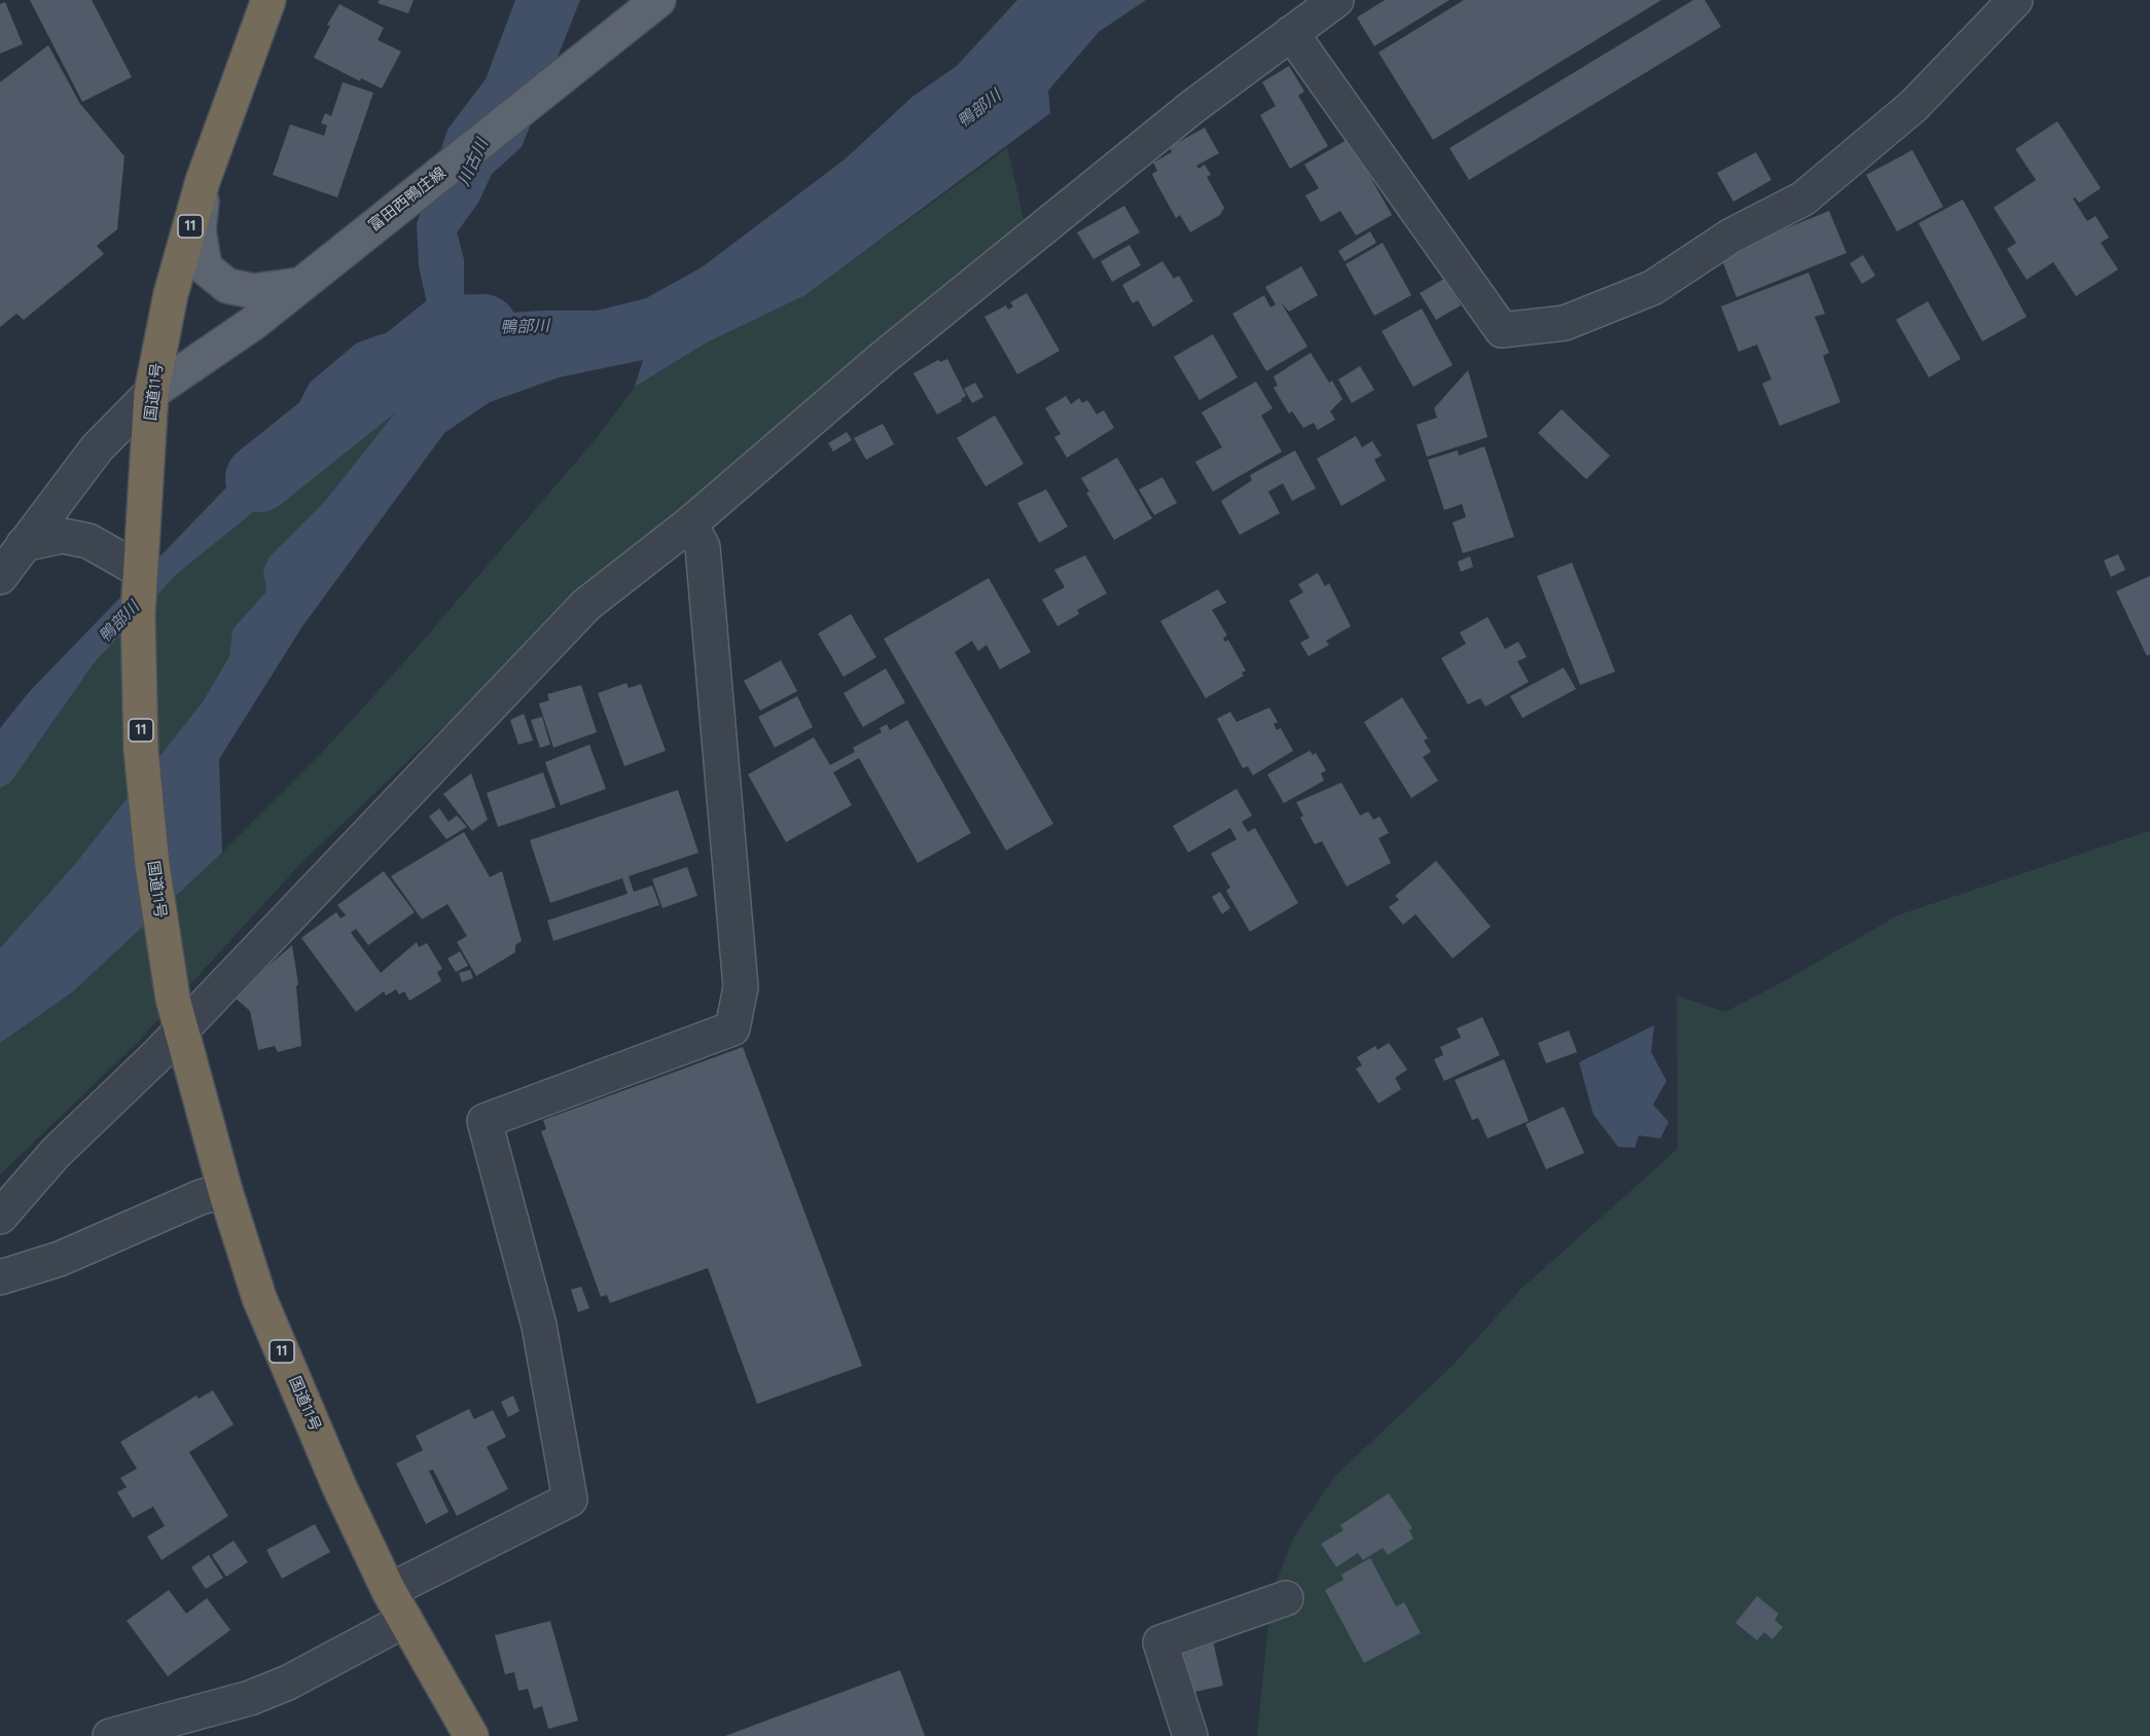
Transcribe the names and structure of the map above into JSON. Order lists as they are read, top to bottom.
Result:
{
  "streets": {
    "highway": ["11", "国道11号"],
    "main road": ["富田西鴨庄線"]
  },
  "crossings": [
    ["富田西鴨庄線", "国道11号"]
  ],
  "water": ["鴨部川", "川古川"]
}
